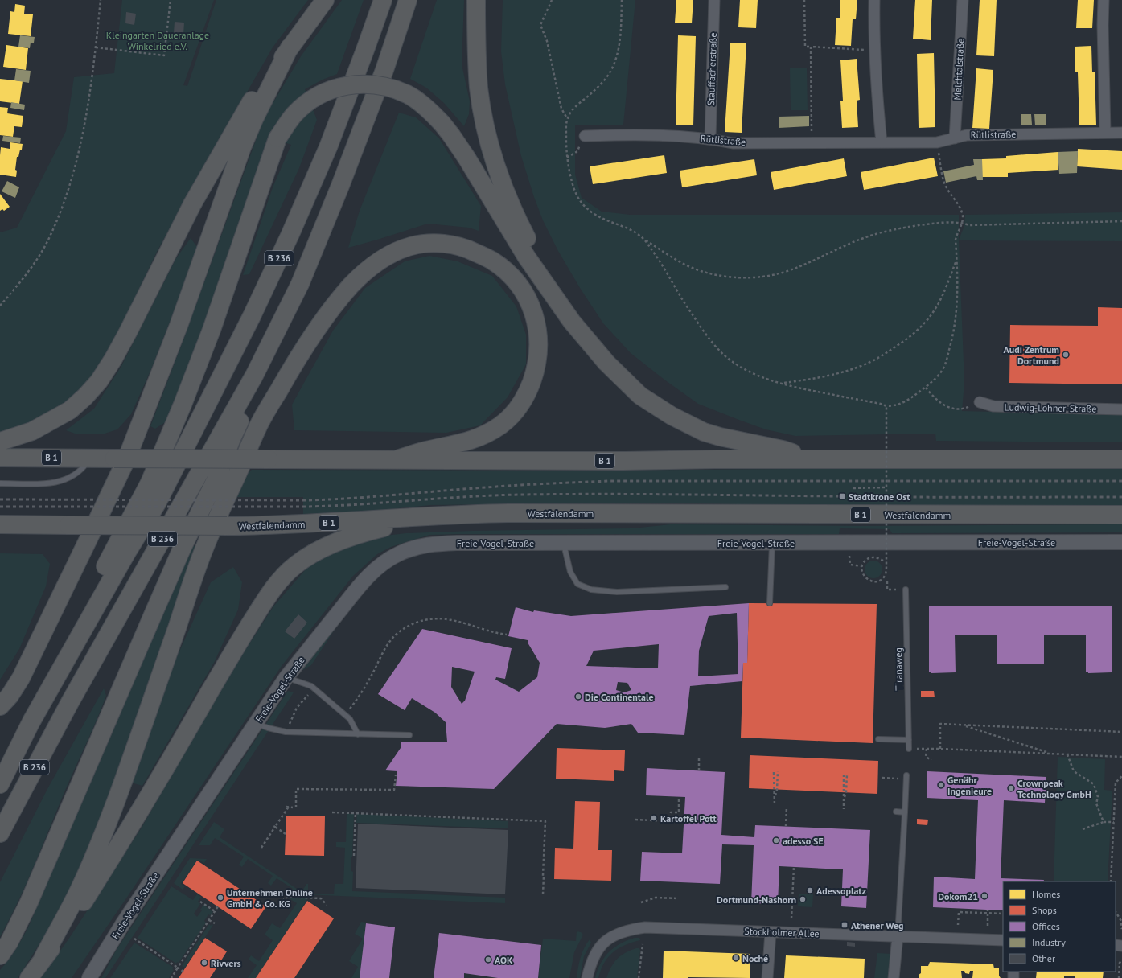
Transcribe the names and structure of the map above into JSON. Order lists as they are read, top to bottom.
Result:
{
  "streets": {
    "highway": ["B 236", "B 1", "Westfalendamm"],
    "street": [
      "Stauffacherstraße",
      "Melchtalstraße",
      "Rütlistraße",
      "Ludwig-Lohner-Straße",
      "Freie-Vogel-Straße",
      "Stockholmer Allee"
    ],
    "lane": ["Tiranaweg"]
  },
  "crossings": [
    ["Stauffacherstraße", "Rütlistraße"],
    ["Melchtalstraße", "Rütlistraße"]
  ],
  "parks": ["Kleingarten Daueranlage Winkelried e.V."],
  "places": {
    "other": [
      "Audi Zentrum Dortmund",
      "Die Continentale",
      "Genähr Ingenieure",
      "Crownpeak Technology GmbH",
      "Kartoffel Pott",
      "adesso SE",
      "Adessoplatz",
      "Dokom21",
      "Unternehmen Online GmbH & Co. KG",
      "Dortmund-Nashorn",
      "Noché",
      "AOK",
      "Rivvers"
    ],
    "transit": ["Stadtkrone Ost", "Athener Weg"]
  },
  "legend": [
    "Homes",
    "Shops",
    "Offices",
    "Industry",
    "Other"
  ]
}
